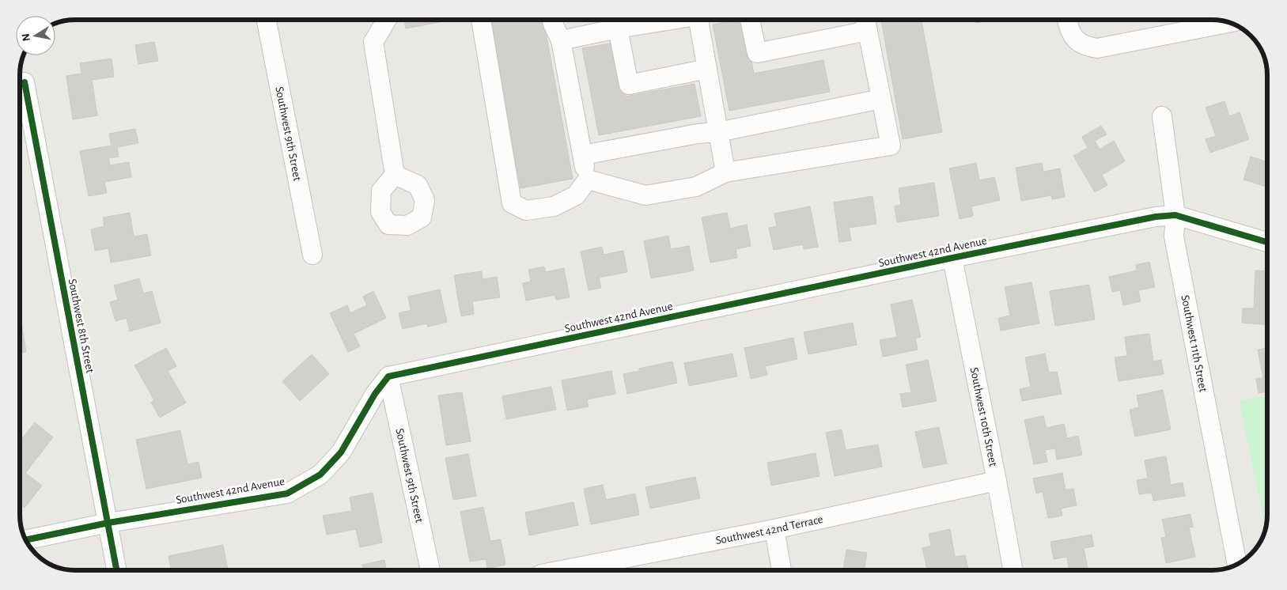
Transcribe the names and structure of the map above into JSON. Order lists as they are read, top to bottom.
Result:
{
  "streets": {
    "street": [
      "Southwest 9th Street",
      "Southwest 42nd Avenue",
      "Southwest 8th Street",
      "Southwest 11th Street",
      "Southwest 10th Street",
      "Southwest 42nd Terrace"
    ]
  },
  "crossings": [
    ["Southwest 9th Street", "Southwest 42nd Avenue"],
    ["Southwest 42nd Avenue", "Southwest 8th Street"],
    ["Southwest 42nd Avenue", "Southwest 11th Street"],
    ["Southwest 42nd Avenue", "Southwest 10th Street"],
    ["Southwest 10th Street", "Southwest 42nd Terrace"]
  ],
  "north": "left"
}
